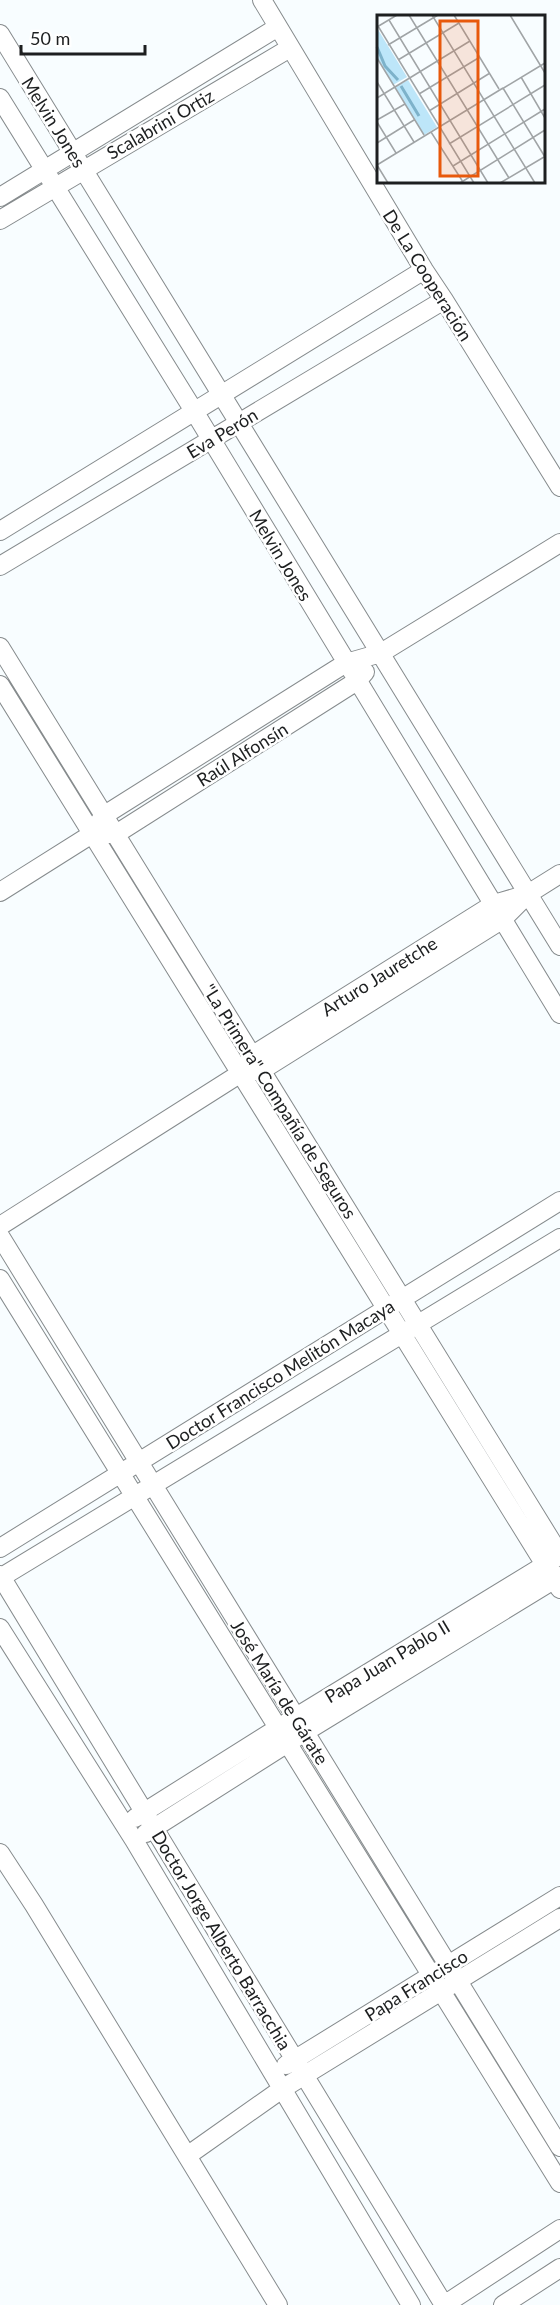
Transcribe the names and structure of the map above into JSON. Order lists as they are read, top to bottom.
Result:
{
  "streets": {
    "street": [
      "Melvin Jones",
      "Scalabrini Ortiz",
      "De La Cooperación",
      "Eva Perón",
      "Raúl Alfonsín",
      "Arturo Jauretche",
      "\"La Primera\" Compañía de Seguros",
      "Doctor Francisco Melitón Macaya",
      "Papa Juan Pablo II",
      "José María de Gárate",
      "Doctor Jorge Alberto Barracchia",
      "Papa Francisco"
    ]
  },
  "crossings": [
    ["Melvin Jones", "Scalabrini Ortiz"],
    ["Melvin Jones", "Eva Perón"],
    ["Melvin Jones", "Raúl Alfonsín"],
    ["Melvin Jones", "Arturo Jauretche"],
    ["Scalabrini Ortiz", "De La Cooperación"],
    ["De La Cooperación", "Eva Perón"],
    ["Raúl Alfonsín", "\"La Primera\" Compañía de Seguros"],
    ["Arturo Jauretche", "\"La Primera\" Compañía de Seguros"],
    ["\"La Primera\" Compañía de Seguros", "Doctor Francisco Melitón Macaya"],
    ["\"La Primera\" Compañía de Seguros", "Papa Juan Pablo II"],
    ["Doctor Francisco Melitón Macaya", "José María de Gárate"],
    ["Doctor Francisco Melitón Macaya", "Doctor Jorge Alberto Barracchia"],
    ["Papa Juan Pablo II", "José María de Gárate"],
    ["Papa Juan Pablo II", "Doctor Jorge Alberto Barracchia"],
    ["José María de Gárate", "Papa Francisco"],
    ["Doctor Jorge Alberto Barracchia", "Papa Francisco"]
  ],
  "scale_bar": "50 m"
}
